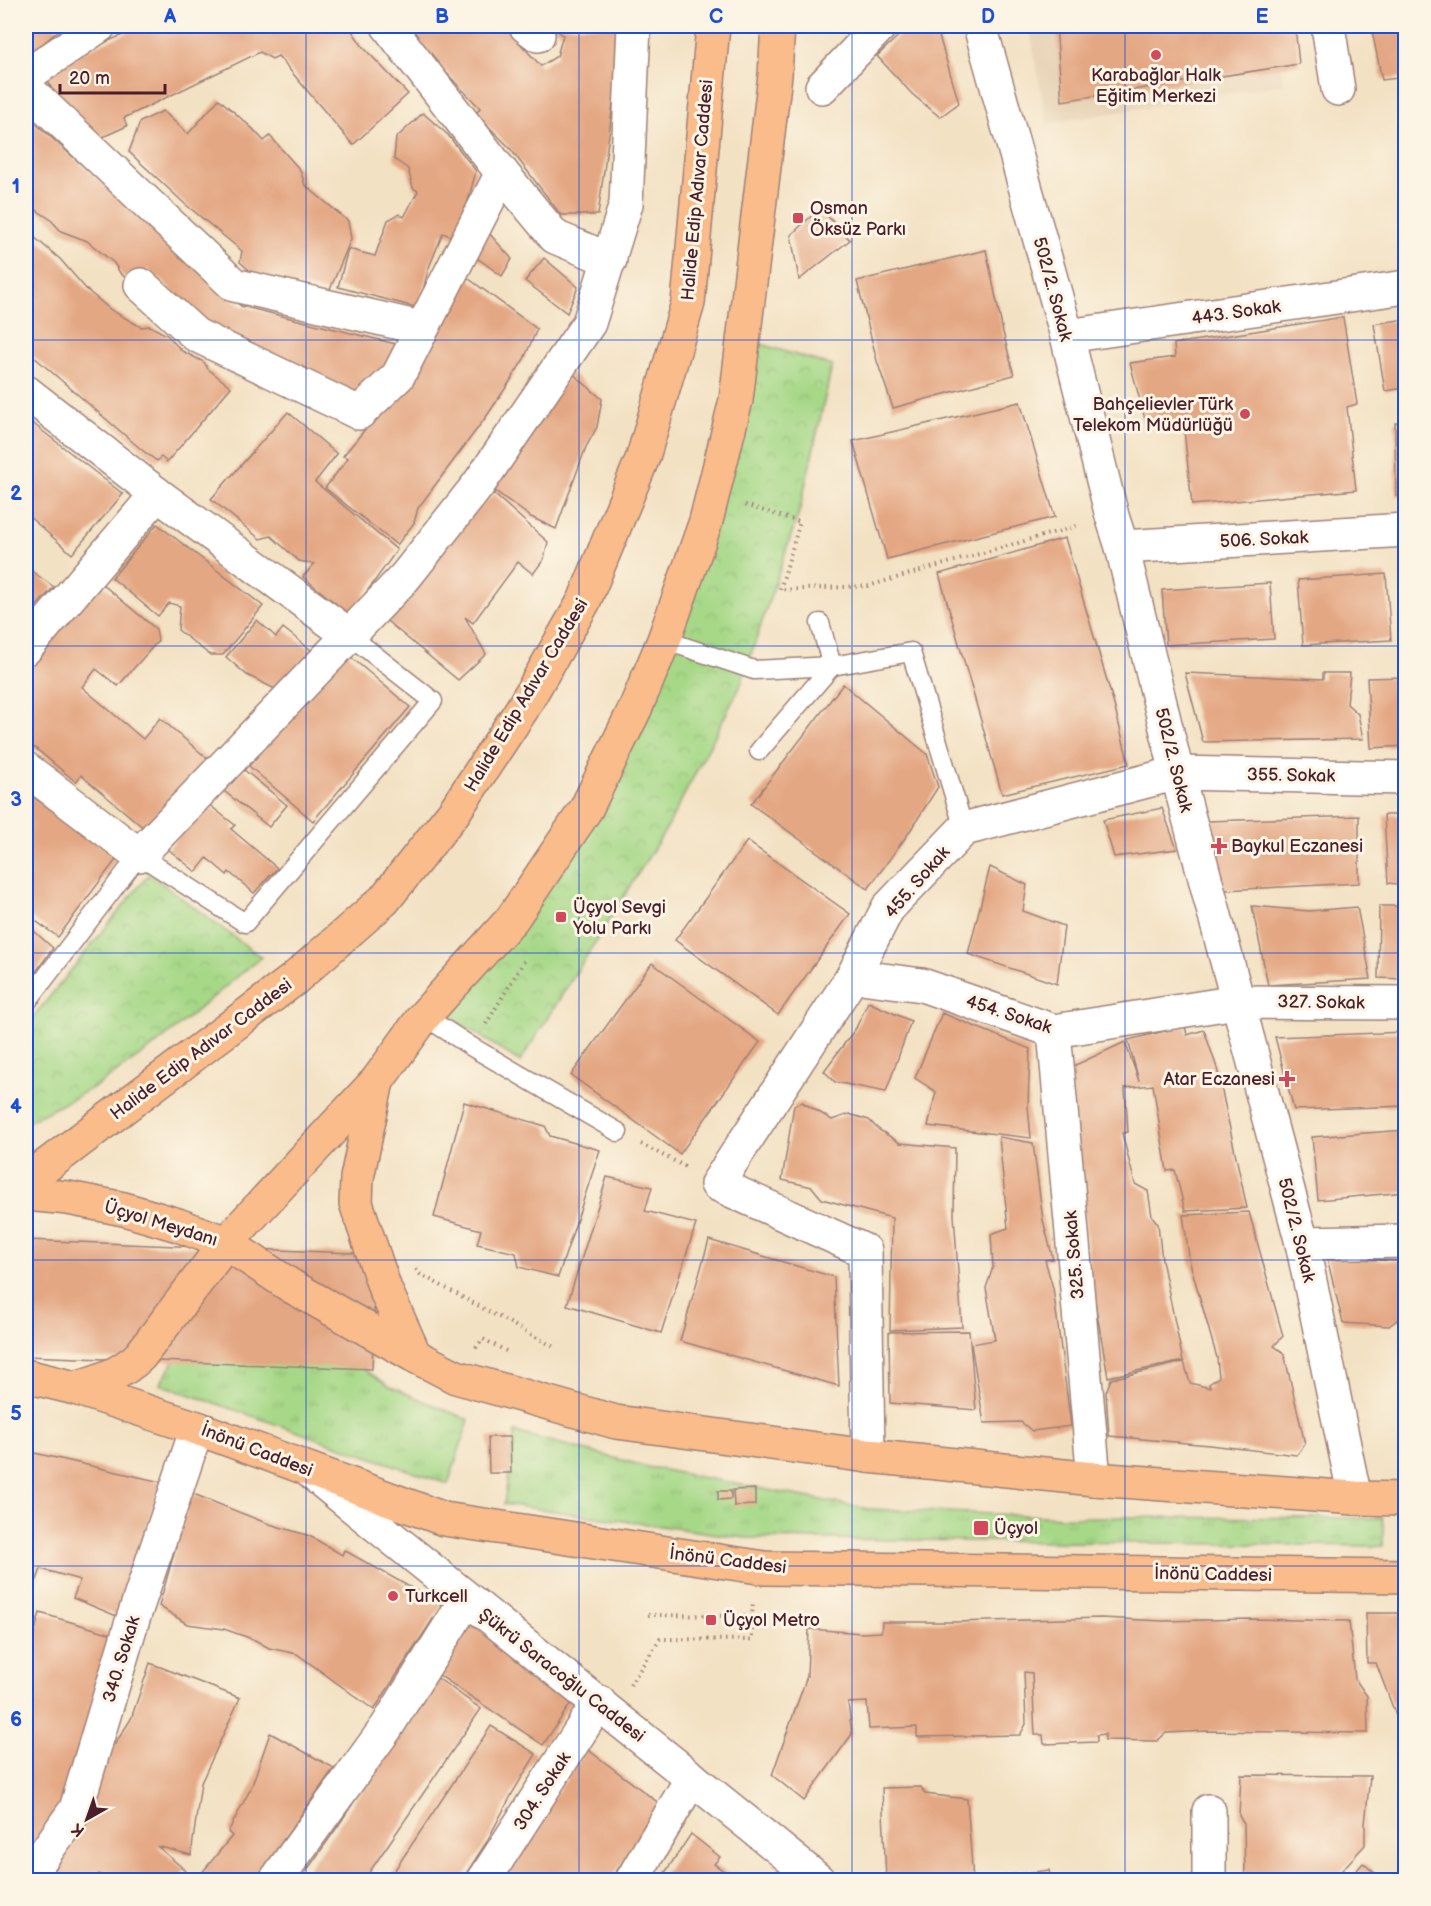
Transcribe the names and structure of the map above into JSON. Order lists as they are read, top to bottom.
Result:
{
  "streets": {
    "main road": ["Halide Edip Adıvar Caddesi", "Üçyol Meydanı", "İnönü Caddesi"],
    "street": [
      "502/2. Sokak",
      "443. Sokak",
      "506. Sokak",
      "355. Sokak",
      "455. Sokak",
      "327. Sokak",
      "454. Sokak",
      "325. Sokak",
      "340. Sokak",
      "Şükrü Saracoğlu Caddesi",
      "304. Sokak"
    ]
  },
  "crossings": [
    ["502/2. Sokak", "443. Sokak"],
    ["502/2. Sokak", "506. Sokak"],
    ["502/2. Sokak", "355. Sokak"],
    ["502/2. Sokak", "455. Sokak"],
    ["502/2. Sokak", "327. Sokak"],
    ["502/2. Sokak", "454. Sokak"],
    ["355. Sokak", "455. Sokak"],
    ["455. Sokak", "454. Sokak"],
    ["327. Sokak", "454. Sokak"],
    ["454. Sokak", "325. Sokak"],
    ["Üçyol Meydanı", "İnönü Caddesi"],
    ["İnönü Caddesi", "340. Sokak"],
    ["İnönü Caddesi", "Şükrü Saracoğlu Caddesi"],
    ["Şükrü Saracoğlu Caddesi", "304. Sokak"]
  ],
  "places": {
    "other": ["Karabağlar Halk Eğitim Merkezi", "Bahçelievler Türk Telekom Müdürlüğü", "Turkcell"],
    "transit": [
      "Osman Öksüz Parkı",
      "Üçyol Sevgi Yolu Parkı",
      "Üçyol",
      "Üçyol Metro"
    ],
    "health": ["Baykul Eczanesi", "Atar Eczanesi"]
  },
  "scale_bar": "20 m",
  "north": "bottom left",
  "grid": {
    "columns": [
      "A",
      "B",
      "C",
      "D",
      "E"
    ],
    "rows": [
      "1",
      "2",
      "3",
      "4",
      "5",
      "6"
    ]
  }
}
